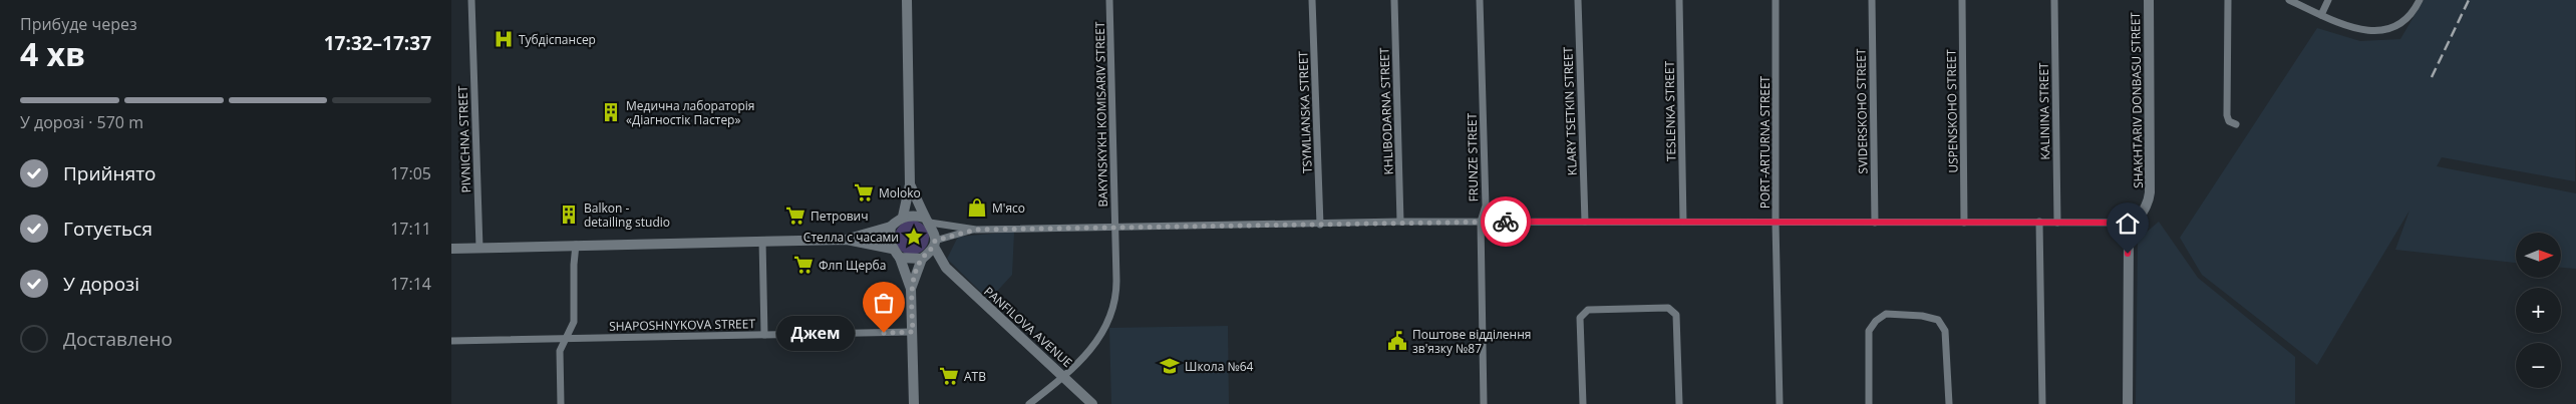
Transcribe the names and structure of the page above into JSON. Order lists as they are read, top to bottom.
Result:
{
  "streets": {
    "street": [
      "SHAKHTARIV DONBASU STREET",
      "KHLIBODARNA STREET",
      "KLARY TSETKIN STREET",
      "TESLENKA STREET",
      "SVIDERSKOHO STREET",
      "USPENSKOHO STREET",
      "KALININA STREET",
      "TSYMLIANSKA STREET",
      "BAKYNSKYKH KOMISARIV STREET",
      "PIVNICHNA STREET",
      "PORT-ARTURNA STREET",
      "FRUNZE STREET",
      "SHAPOSHNYKOVA STREET",
      "PANFILOVA AVENUE"
    ]
  },
  "crossings": [
    ["BAKYNSKYKH KOMISARIV STREET", "PANFILOVA AVENUE"]
  ],
  "places": {
    "hospital": ["Тубдіспансер"],
    "building": ["Медична лабораторія «Діагностік Пастер»", "Balkon - detailing studio"],
    "supermarket": [
      "Moloko",
      "Петрович",
      "Флп Щерба",
      "ATB"
    ],
    "shop": ["М'ясо"],
    "place": ["Стелла с часами"],
    "other": ["Джем"],
    "public building": ["Поштове відділення зв'язку №87"],
    "school or university": ["Школа №64"]
  },
  "north": "right",
  "page": {
    "heading": ["4 хв", "Прибуде через", "17:32–17:37"],
    "bar": "У дорозі · 570 m",
    "list": [
      ["Прийнято", "17:05"],
      ["Готується", "17:11"],
      ["У дорозі", "17:14"],
      "Доставлено"
    ],
    "map_buttons": ["+", "−"],
    "bubble": "Джем"
  }
}
